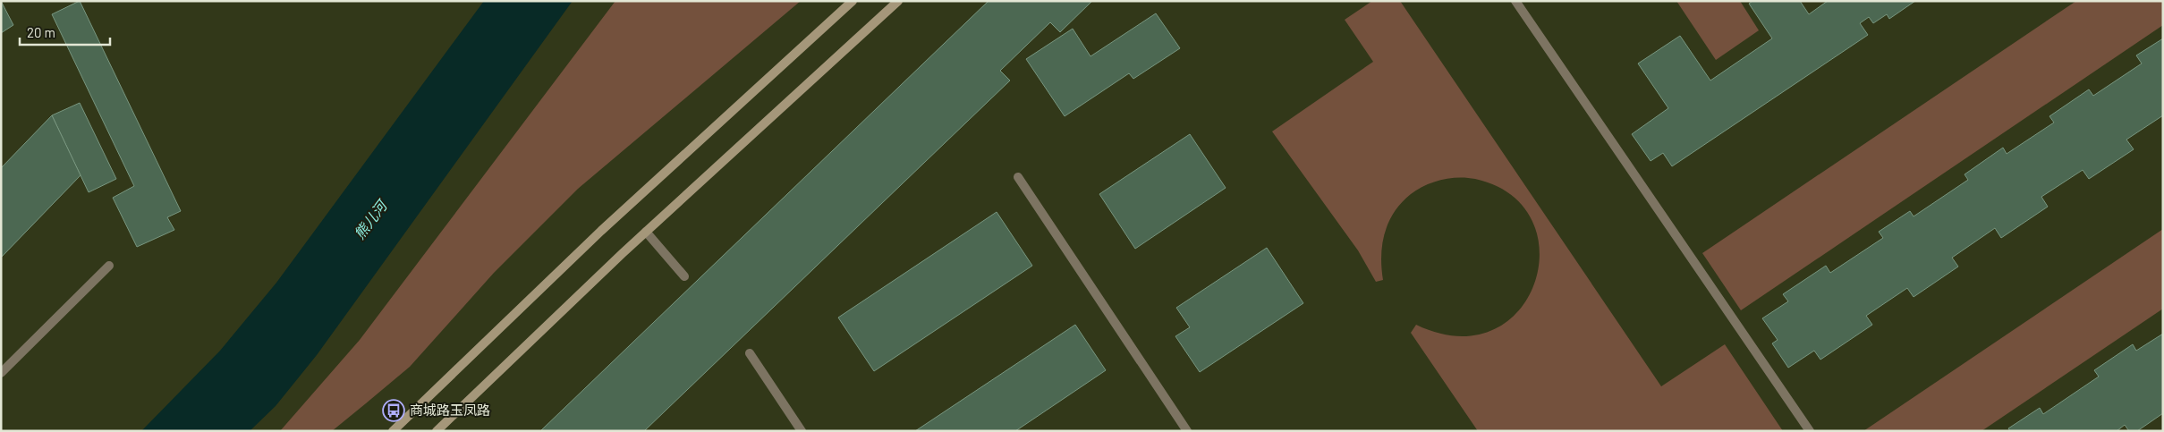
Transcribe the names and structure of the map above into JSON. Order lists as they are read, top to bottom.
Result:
{
  "water": ["熊儿河"],
  "places": {
    "bus stop": ["商城路玉凤路"]
  },
  "scale_bar": "20 m"
}
